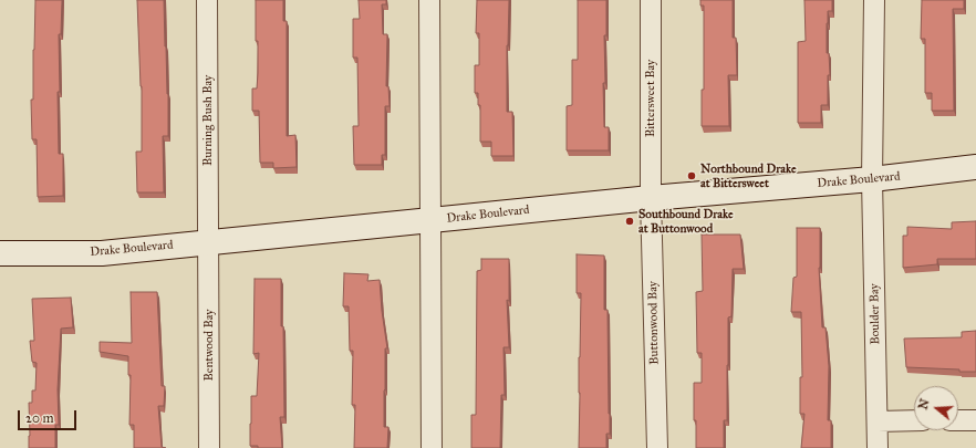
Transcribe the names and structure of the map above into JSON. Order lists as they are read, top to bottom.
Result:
{
  "streets": {
    "street": [
      "Bittersweet Bay",
      "Burning Bush Bay",
      "Drake Boulevard",
      "Boulder Bay",
      "Buttonwood Bay",
      "Bentwood Bay"
    ]
  },
  "crossings": [
    ["Bittersweet Bay", "Drake Boulevard"],
    ["Bittersweet Bay", "Buttonwood Bay"],
    ["Burning Bush Bay", "Drake Boulevard"],
    ["Burning Bush Bay", "Bentwood Bay"],
    ["Drake Boulevard", "Boulder Bay"],
    ["Drake Boulevard", "Buttonwood Bay"],
    ["Drake Boulevard", "Bentwood Bay"]
  ],
  "places": ["Northbound Drake at Bittersweet", "Southbound Drake at Buttonwood"],
  "scale_bar": "20 m",
  "north": "left"
}
